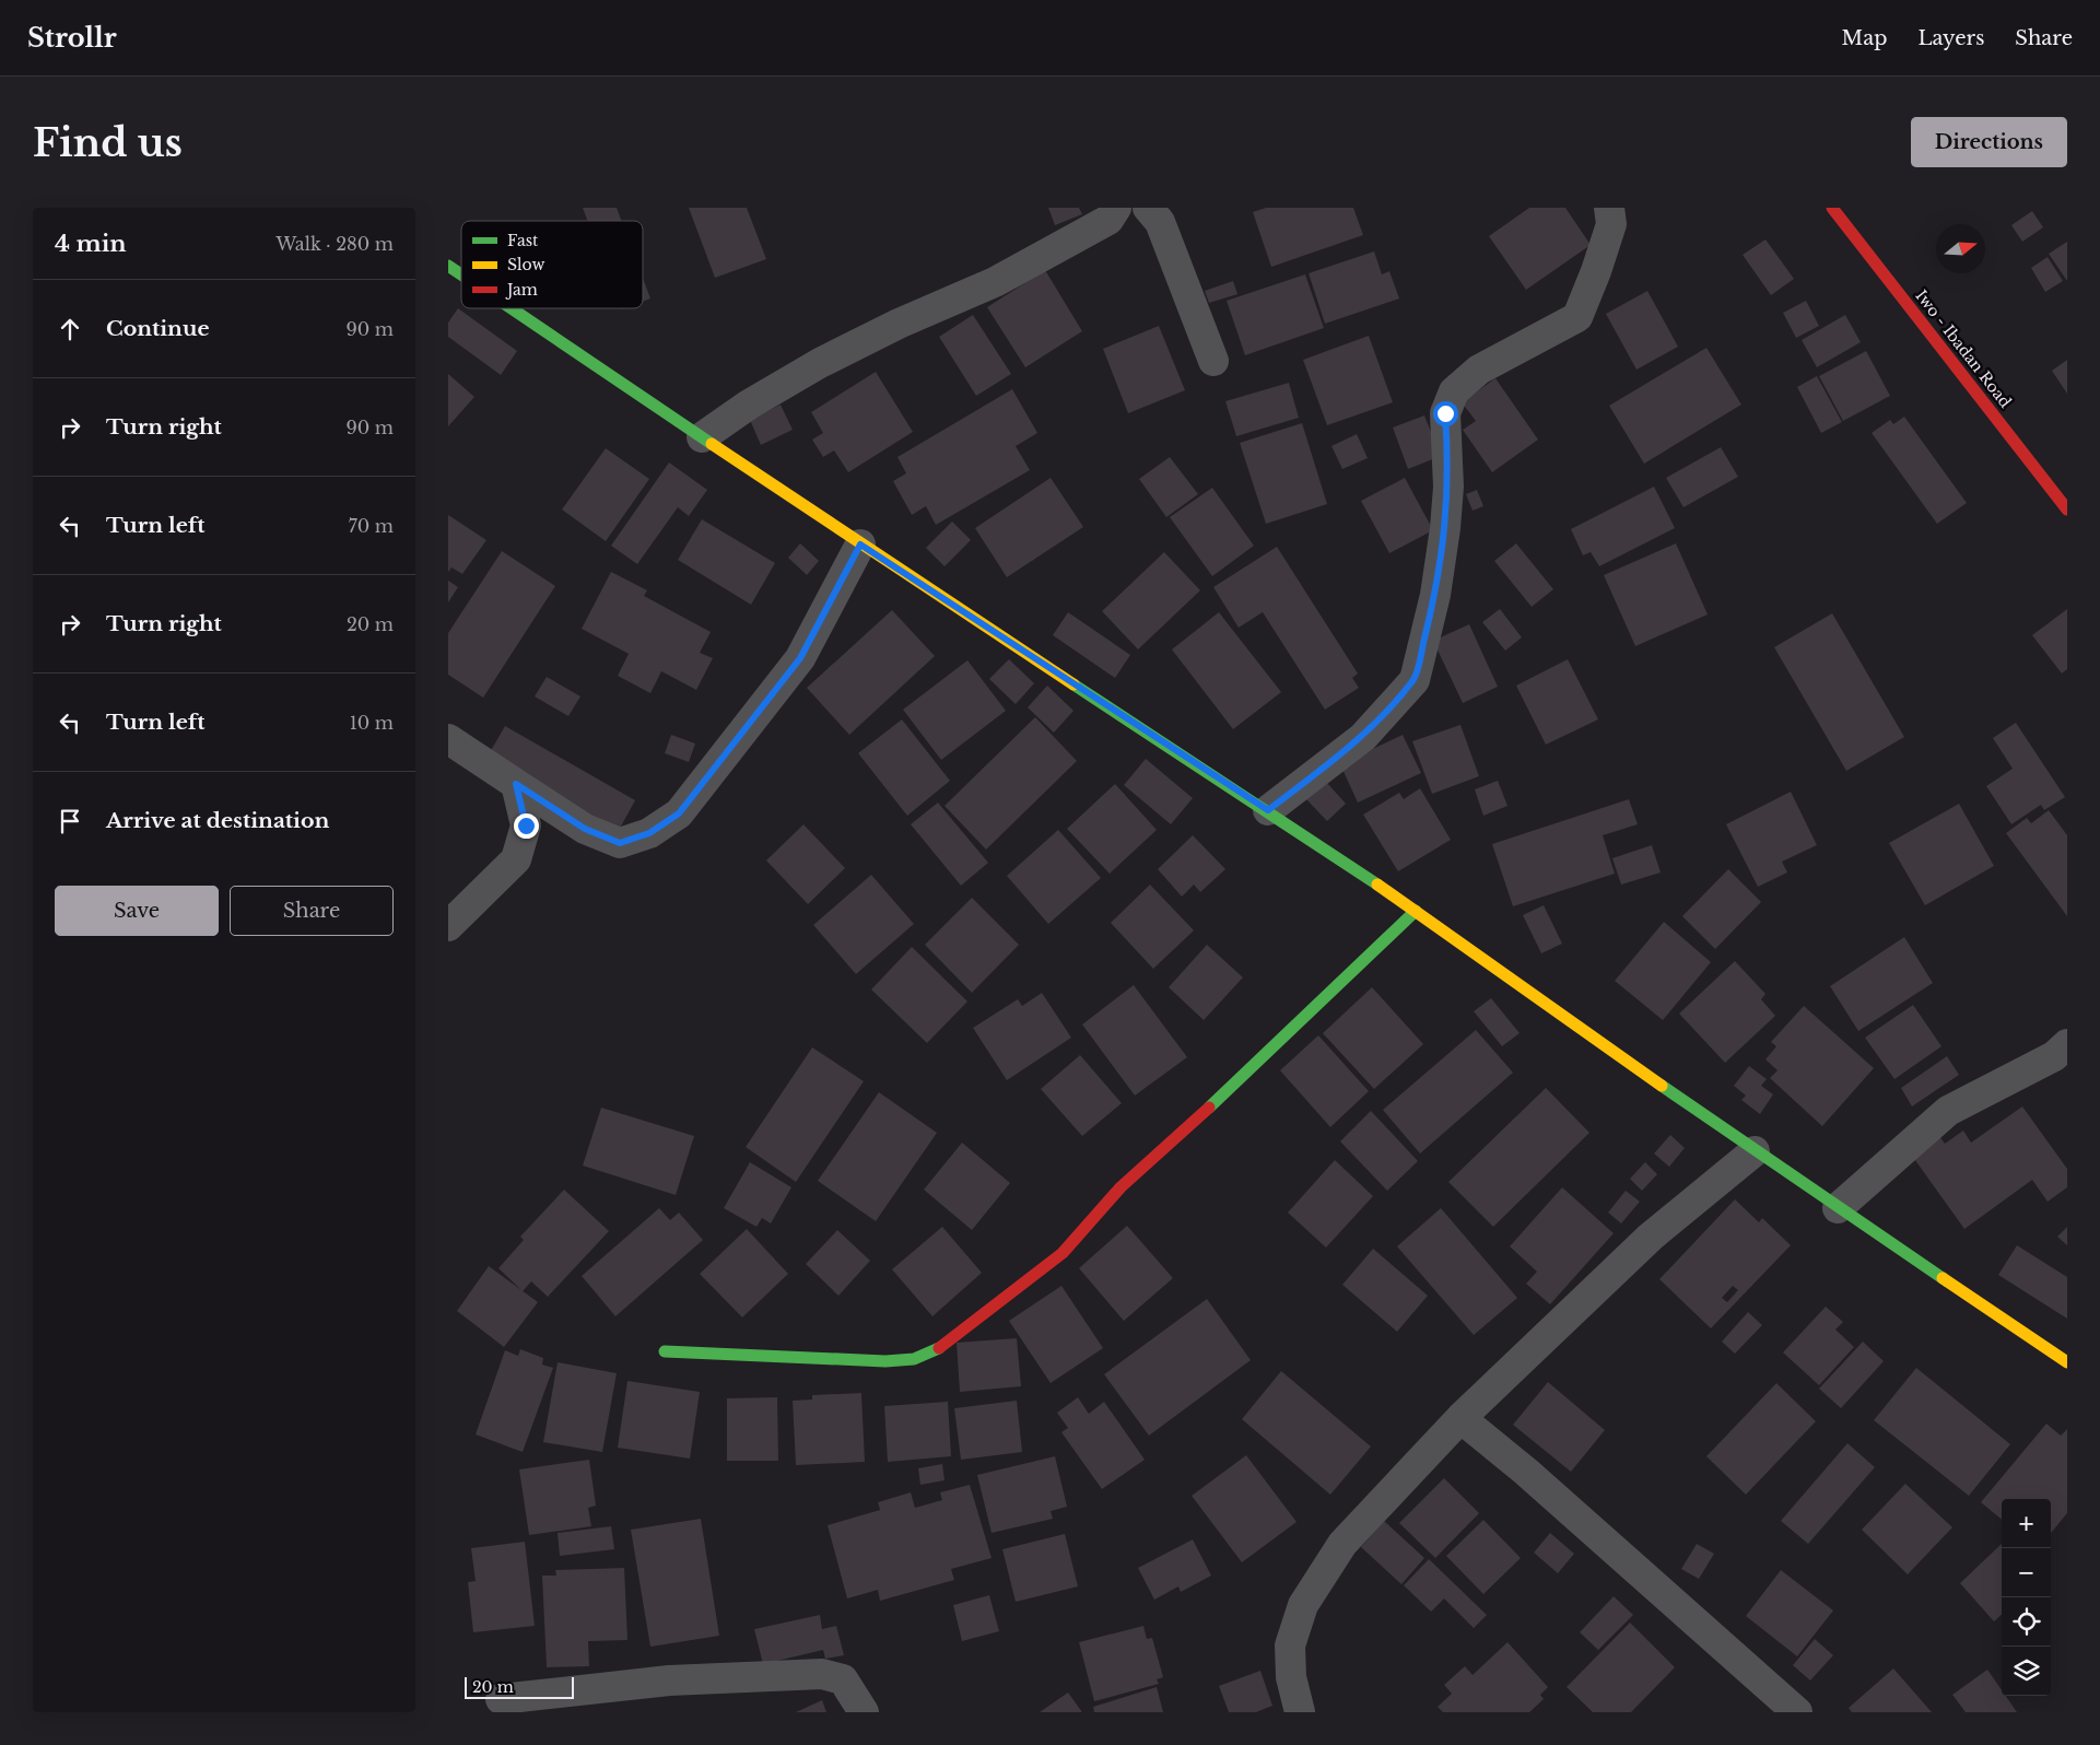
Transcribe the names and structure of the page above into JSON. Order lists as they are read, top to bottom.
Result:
{
  "streets": {
    "street": ["Iwo - Ibadan Road"]
  },
  "legend": ["Fast", "Slow", "Jam"],
  "scale_bar": "20 m",
  "north": "right",
  "page": {
    "header": "Strollr",
    "nav": ["Map", "Layers", "Share"],
    "buttons": [
      "Directions",
      ["Save", "Share"]
    ],
    "title": "Find us",
    "heading": ["4 min", "Walk · 280 m"],
    "list": [
      ["Continue", "90 m"],
      ["Turn right", "90 m"],
      ["Turn left", "70 m"],
      ["Turn right", "20 m"],
      ["Turn left", "10 m"],
      "Arrive at destination"
    ],
    "map_buttons": ["+", "−"],
    "scale": "20 m"
  }
}
